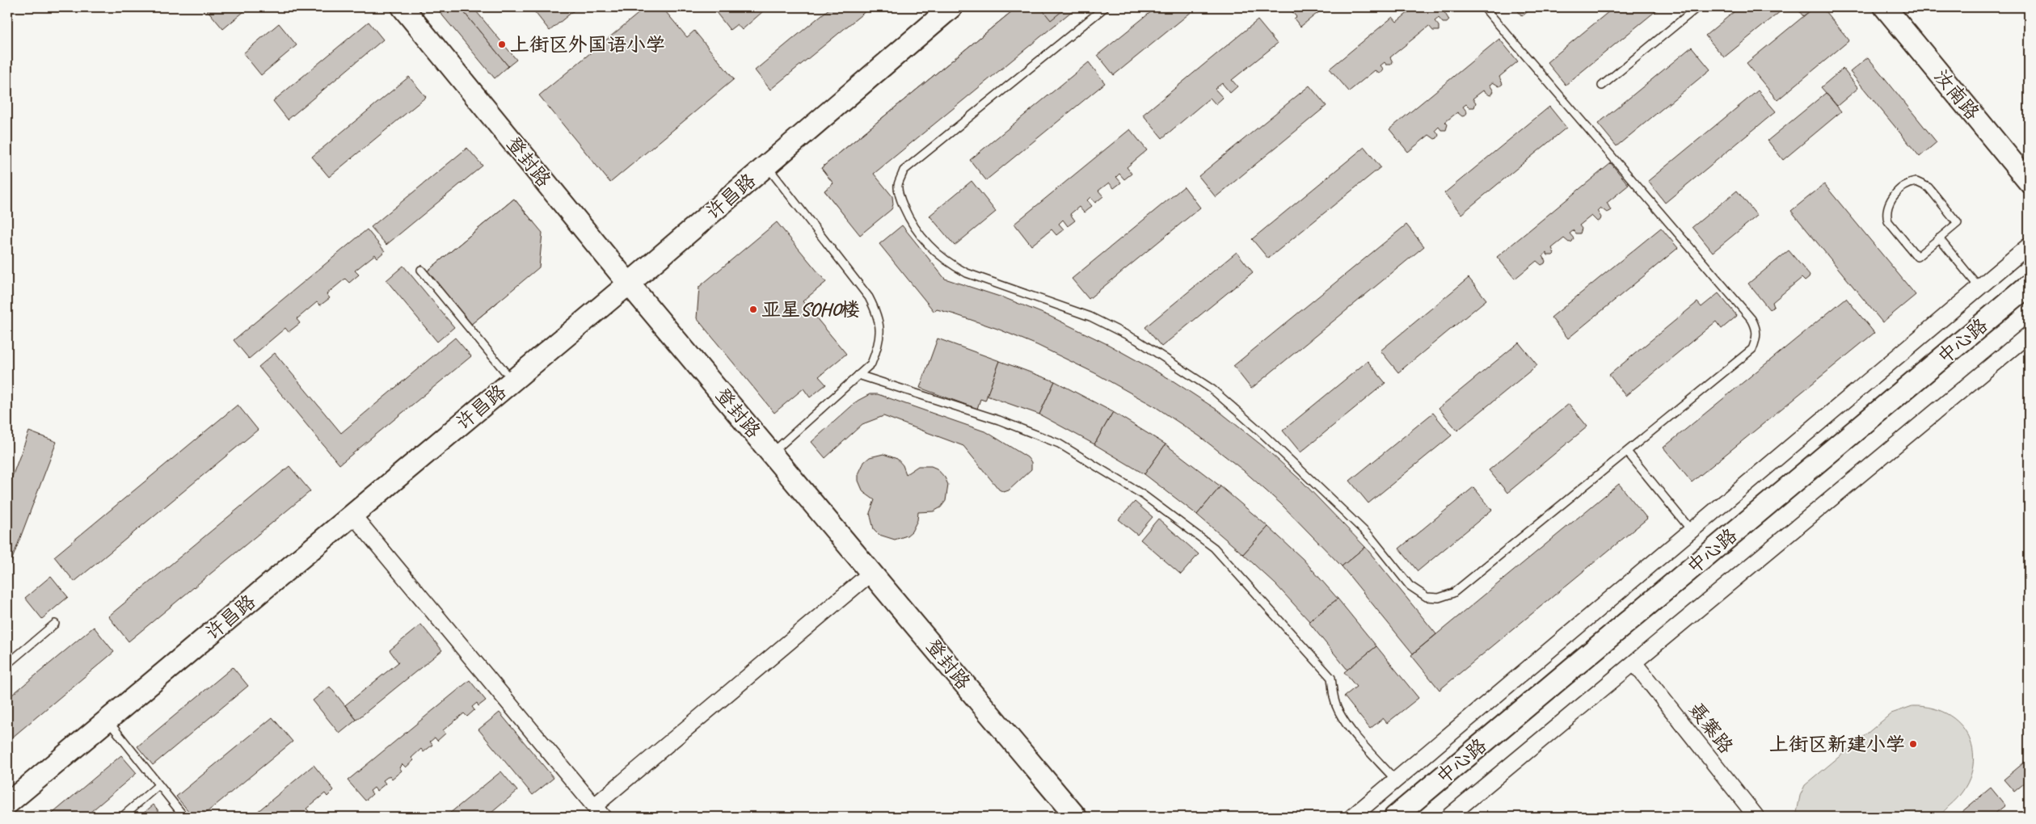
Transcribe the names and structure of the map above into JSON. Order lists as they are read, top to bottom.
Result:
{
  "streets": {
    "street": [
      "汝南路",
      "登封路",
      "许昌路",
      "中心路",
      "聂寨路"
    ]
  },
  "crossings": [
    ["登封路", "许昌路"]
  ],
  "places": ["上街区外国语小学", "亚星SOHO楼", "上街区新建小学"]
}
